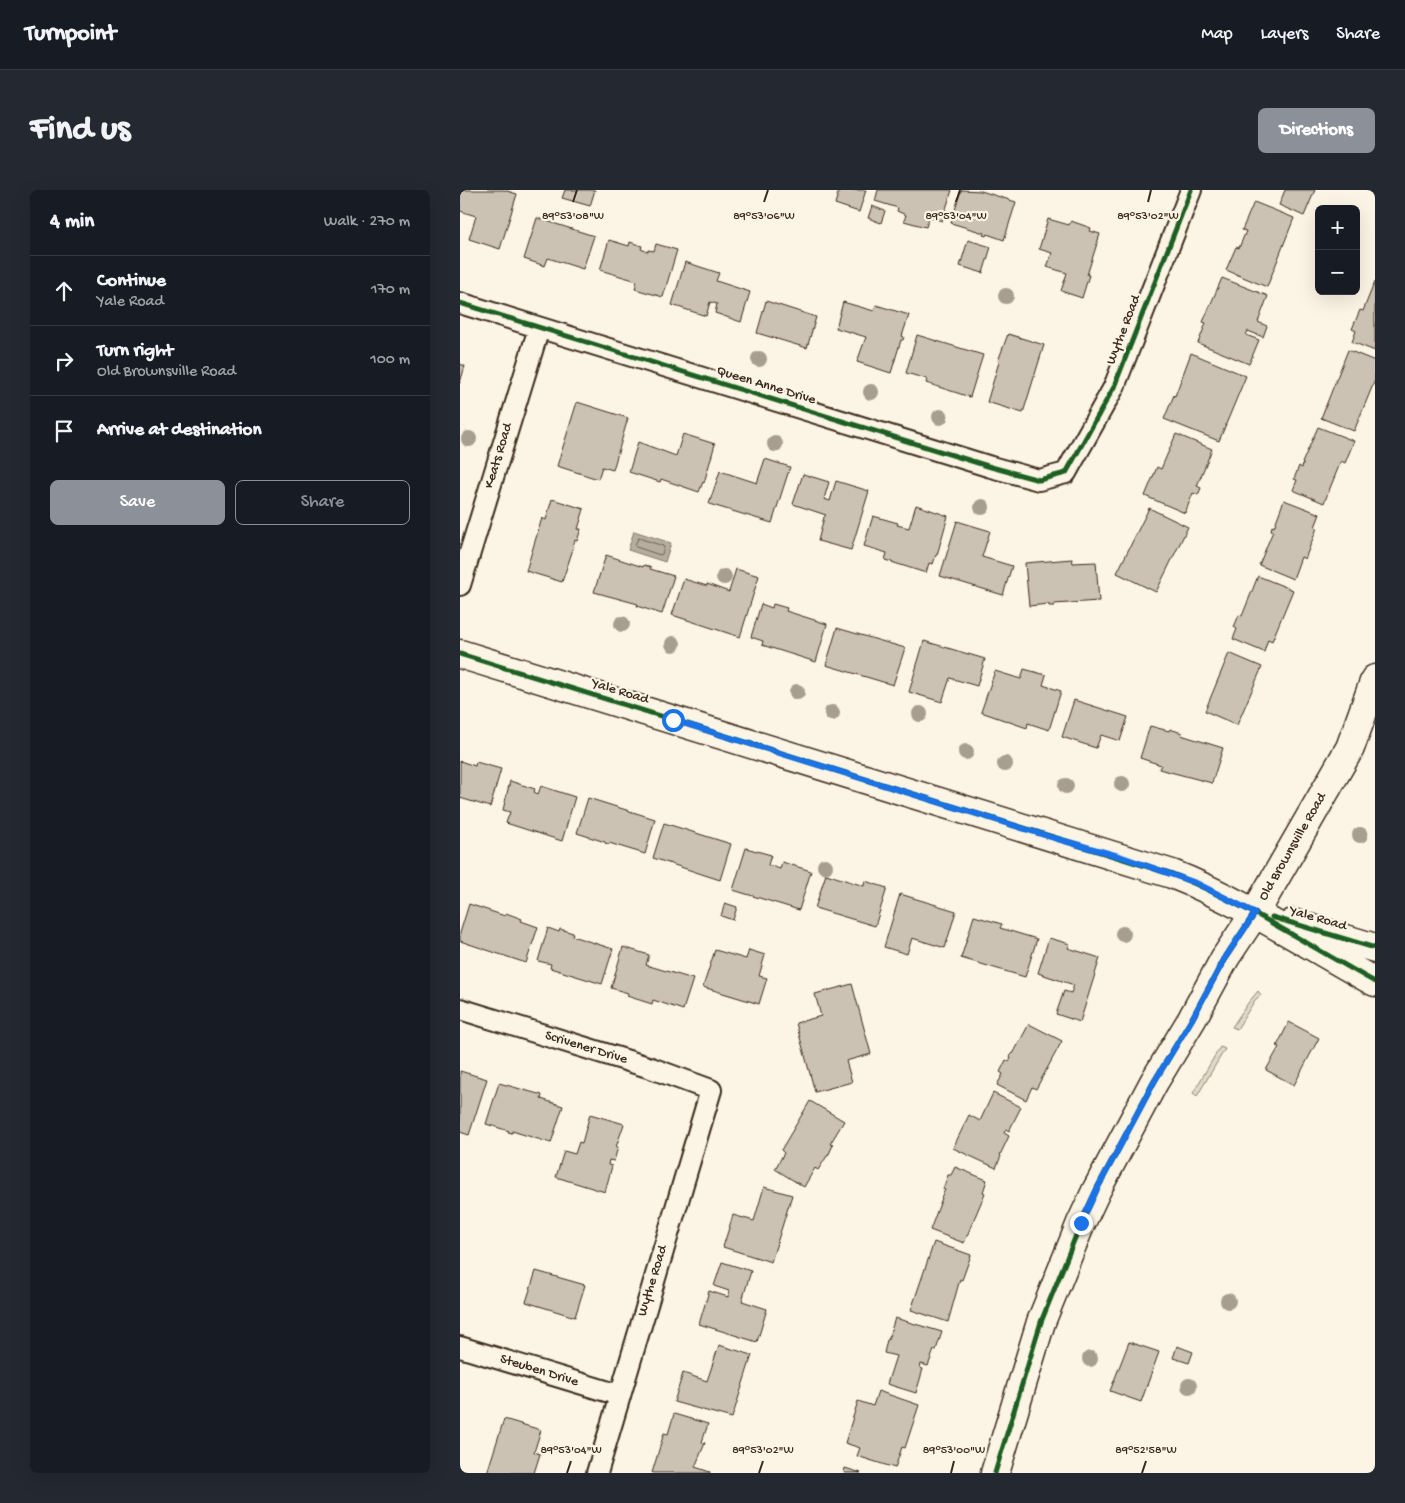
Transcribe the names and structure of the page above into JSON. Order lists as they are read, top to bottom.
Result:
{
  "streets": {
    "main road": ["Yale Road", "Old Brownsville Road"],
    "street": [
      "Wythe Road",
      "Queen Anne Drive",
      "Keats Road",
      "Scrivener Drive",
      "Steuben Drive"
    ]
  },
  "crossings": [
    ["Wythe Road", "Queen Anne Drive"],
    ["Wythe Road", "Scrivener Drive"],
    ["Wythe Road", "Steuben Drive"],
    ["Queen Anne Drive", "Keats Road"],
    ["Yale Road", "Old Brownsville Road"]
  ],
  "page": {
    "header": "Turnpoint",
    "nav": ["Map", "Layers", "Share"],
    "buttons": [
      "Directions",
      ["Save", "Share"]
    ],
    "title": "Find us",
    "heading": ["4 min", "Walk · 270 m"],
    "map_buttons": ["+", "−"],
    "list": [
      ["Continue", "Yale Road", "170 m"],
      ["Turn right", "Old Brownsville Road", "100 m"],
      "Arrive at destination"
    ]
  },
  "coordinates": [
    "89°53'08\"W",
    "89°53'06\"W",
    "89°53'04\"W",
    "89°53'02\"W",
    "89°53'00\"W",
    "89°52'58\"W"
  ]
}
